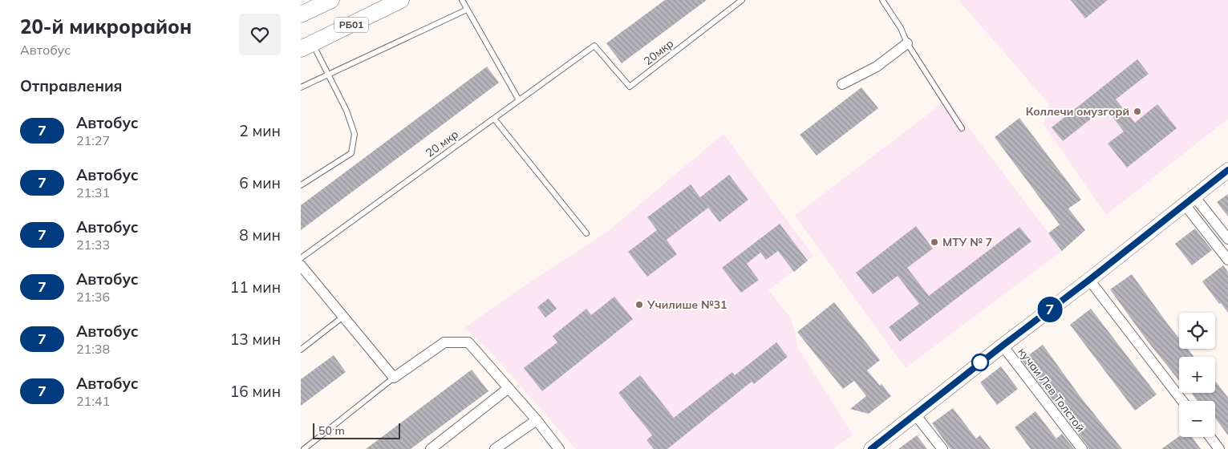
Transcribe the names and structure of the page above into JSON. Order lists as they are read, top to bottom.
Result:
{
  "streets": {
    "highway": ["РБ01"],
    "street": ["кучаи Лев Толстой"],
    "lane": ["20мкр", "20 мкр"]
  },
  "crossings": [
    ["20мкр", "20 мкр"]
  ],
  "places": ["Коллечи омузгорй", "МТУ № 7", "Училише №31"],
  "lines": ["bus line 7"],
  "scale_bar": "50 m",
  "page": {
    "heading": [
      ["20-й микрорайон", "Автобус"],
      "Отправления"
    ],
    "on_map": "7",
    "list": [
      {
        "mark": "7",
        "name": "Автобус",
        "note": "21:27",
        "value": "2 мин"
      },
      {
        "mark": "7",
        "name": "Автобус",
        "note": "21:31",
        "value": "6 мин"
      },
      {
        "mark": "7",
        "name": "Автобус",
        "note": "21:33",
        "value": "8 мин"
      },
      {
        "mark": "7",
        "name": "Автобус",
        "note": "21:36",
        "value": "11 мин"
      },
      {
        "mark": "7",
        "name": "Автобус",
        "note": "21:38",
        "value": "13 мин"
      },
      {
        "mark": "7",
        "name": "Автобус",
        "note": "21:41",
        "value": "16 мин"
      }
    ],
    "map_buttons": ["+", "−"],
    "scale": "50 m"
  }
}
